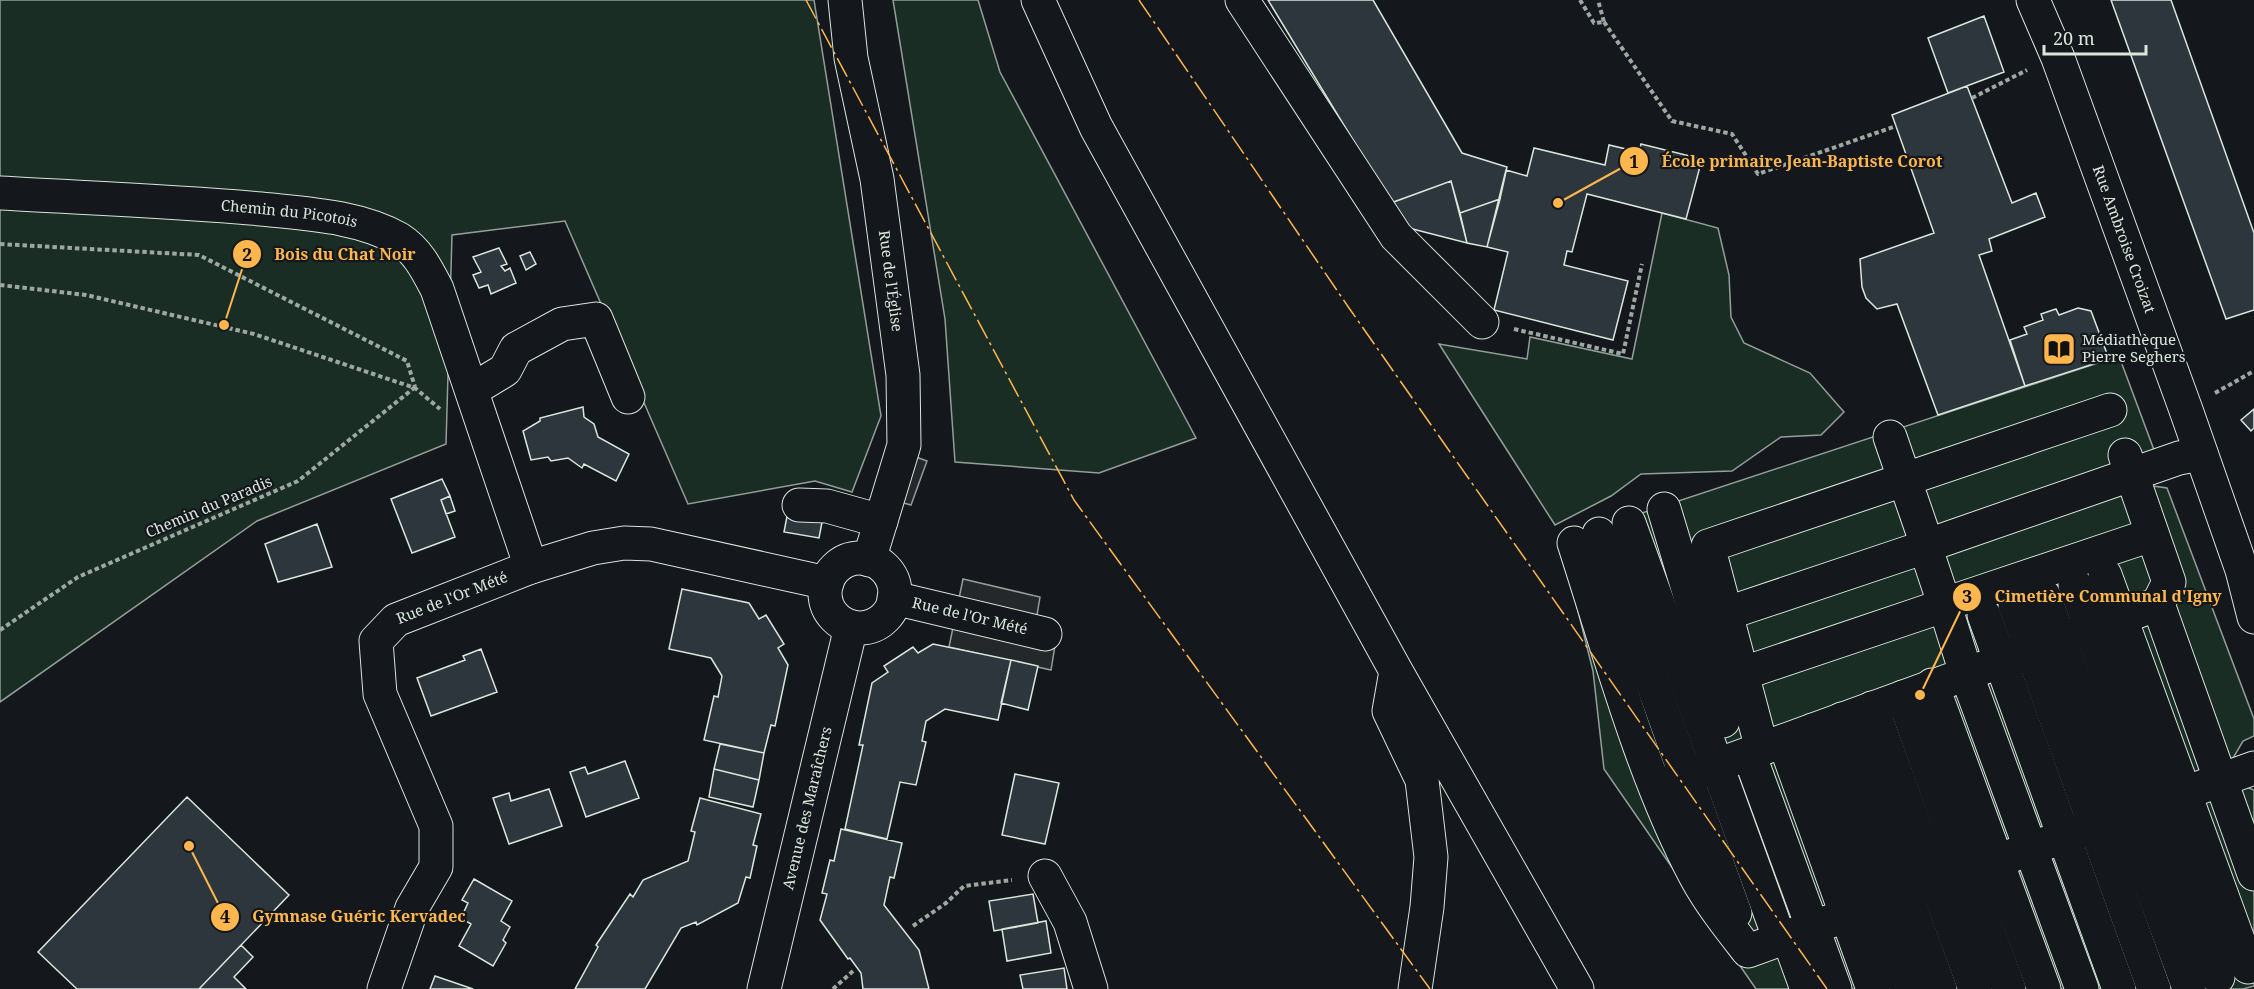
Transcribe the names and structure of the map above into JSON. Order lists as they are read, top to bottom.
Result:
{
  "streets": {
    "street": [
      "Chemin du Picotois",
      "Rue Ambroise Croizat",
      "Rue de l'Église",
      "Rue de l'Or Mété",
      "Avenue des Maraîchers"
    ],
    "path": ["Chemin du Paradis"]
  },
  "crossings": [
    ["Chemin du Picotois", "Rue de l'Or Mété"],
    ["Rue de l'Église", "Rue de l'Or Mété"],
    ["Rue de l'Église", "Avenue des Maraîchers"],
    ["Rue de l'Or Mété", "Avenue des Maraîchers"]
  ],
  "places": {
    "other": [
      "École primaire Jean-Baptiste Corot",
      "Bois du Chat Noir",
      "Cimetière Communal d'Igny",
      "Gymnase Guéric Kervadec"
    ],
    "library": ["Médiathèque Pierre Seghers"]
  },
  "scale_bar": "20 m"
}
